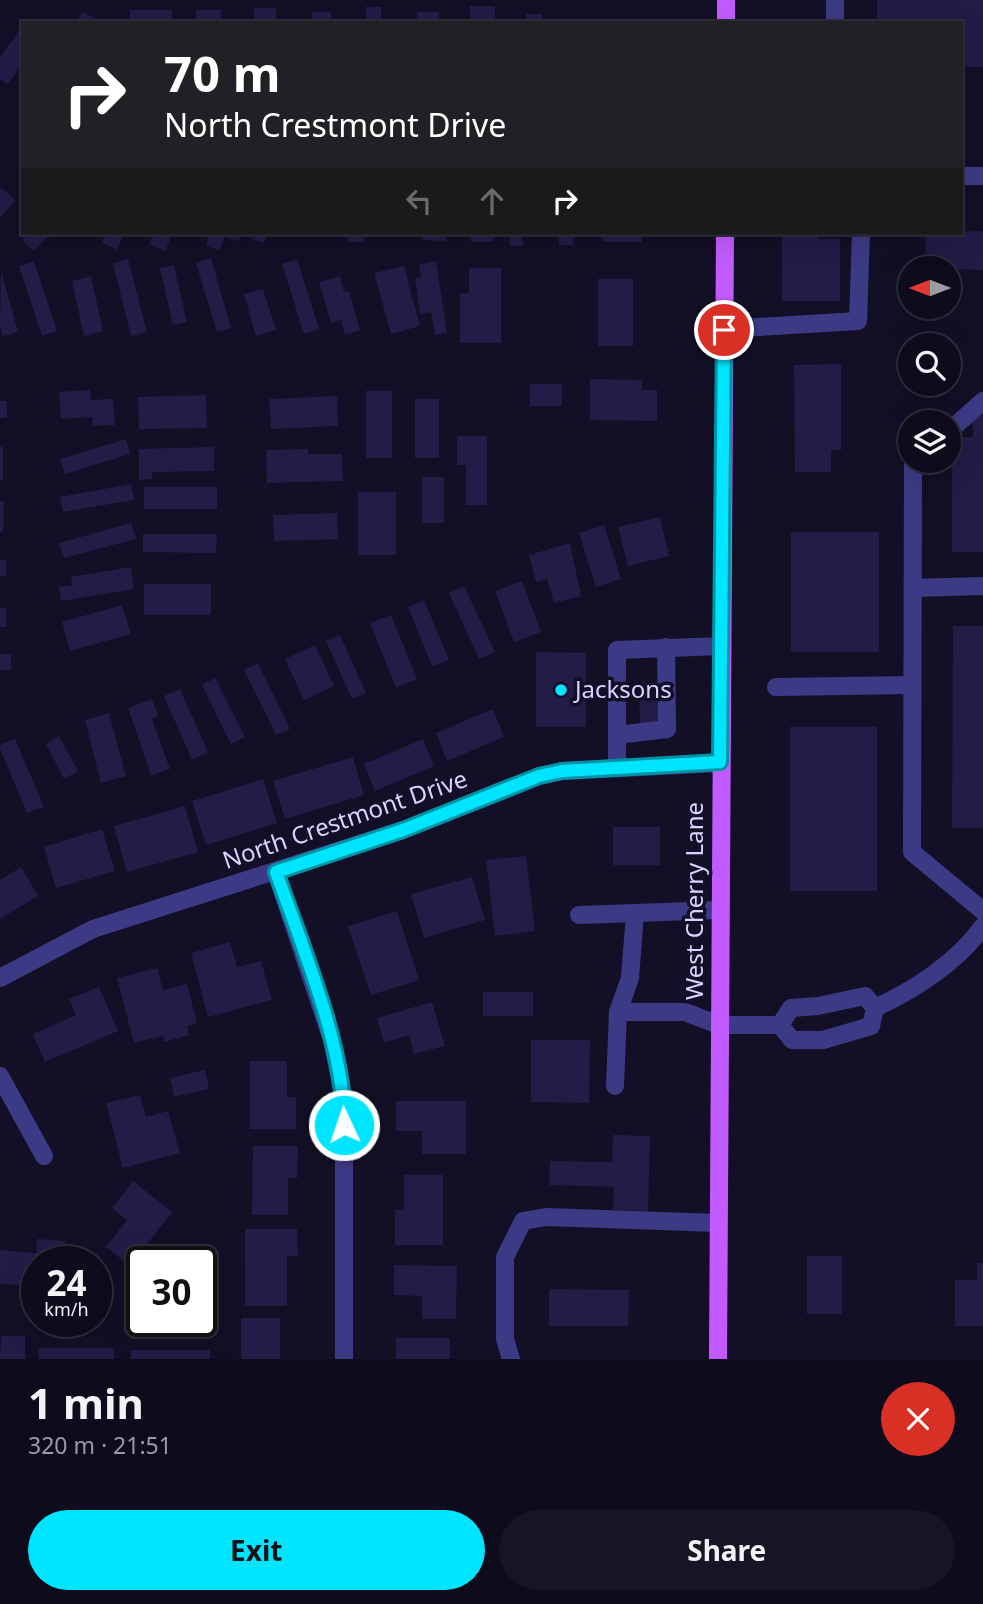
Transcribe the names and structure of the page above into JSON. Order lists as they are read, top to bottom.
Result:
{
  "streets": {
    "main road": ["West Cherry Lane"],
    "street": ["North Crestmont Drive"]
  },
  "crossings": [
    ["North Crestmont Drive", "West Cherry Lane"]
  ],
  "places": ["Jacksons"],
  "north": "left",
  "page": {
    "turn": ["70 m", "North Crestmont Drive"],
    "speed": "24 km/h",
    "limit": "30",
    "heading": ["1 min", "320 m · 21:51"],
    "buttons": ["Exit", "Share"]
  }
}
